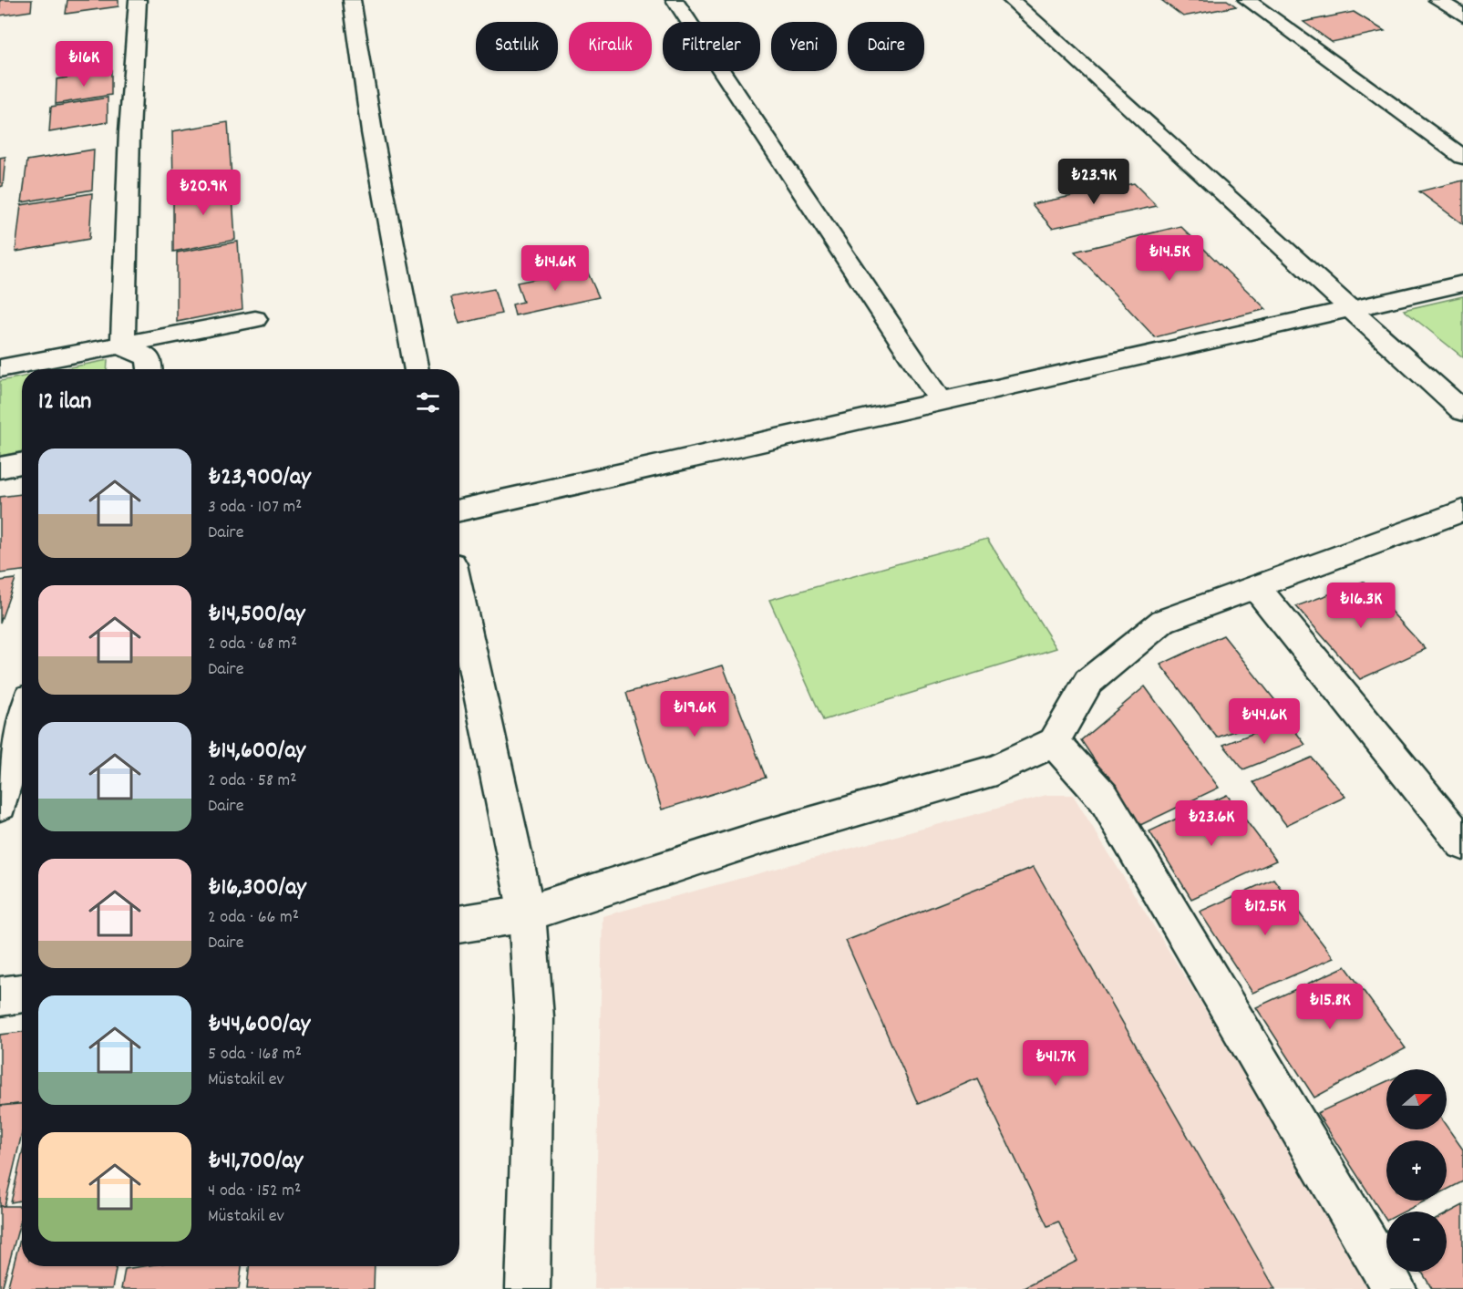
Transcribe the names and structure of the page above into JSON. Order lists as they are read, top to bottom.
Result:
{
  "north": "right",
  "page": {
    "chip": [
      "Satılık",
      "Kiralık",
      "Filtreler",
      "Yeni",
      "Daire"
    ],
    "price": [
      "₺16K",
      "₺23.9K",
      "₺20.9K",
      "₺14.5K",
      "₺14.6K",
      "₺16.3K",
      "₺19.6K",
      "₺44.6K",
      "₺23.6K",
      "₺12.5K",
      "₺15.8K",
      "₺41.7K"
    ],
    "heading": "12 ilan",
    "list": [
      {
        "name": "₺23,900/ay",
        "note": "3 oda · 107 m² · Daire"
      },
      {
        "name": "₺14,500/ay",
        "note": "2 oda · 68 m² · Daire"
      },
      {
        "name": "₺14,600/ay",
        "note": "2 oda · 58 m² · Daire"
      },
      {
        "name": "₺16,300/ay",
        "note": "2 oda · 66 m² · Daire"
      },
      {
        "name": "₺44,600/ay",
        "note": "5 oda · 168 m² · Müstakil ev"
      },
      {
        "name": "₺41,700/ay",
        "note": "4 oda · 152 m² · Müstakil ev"
      }
    ],
    "map_buttons": ["+", "−"]
  }
}
